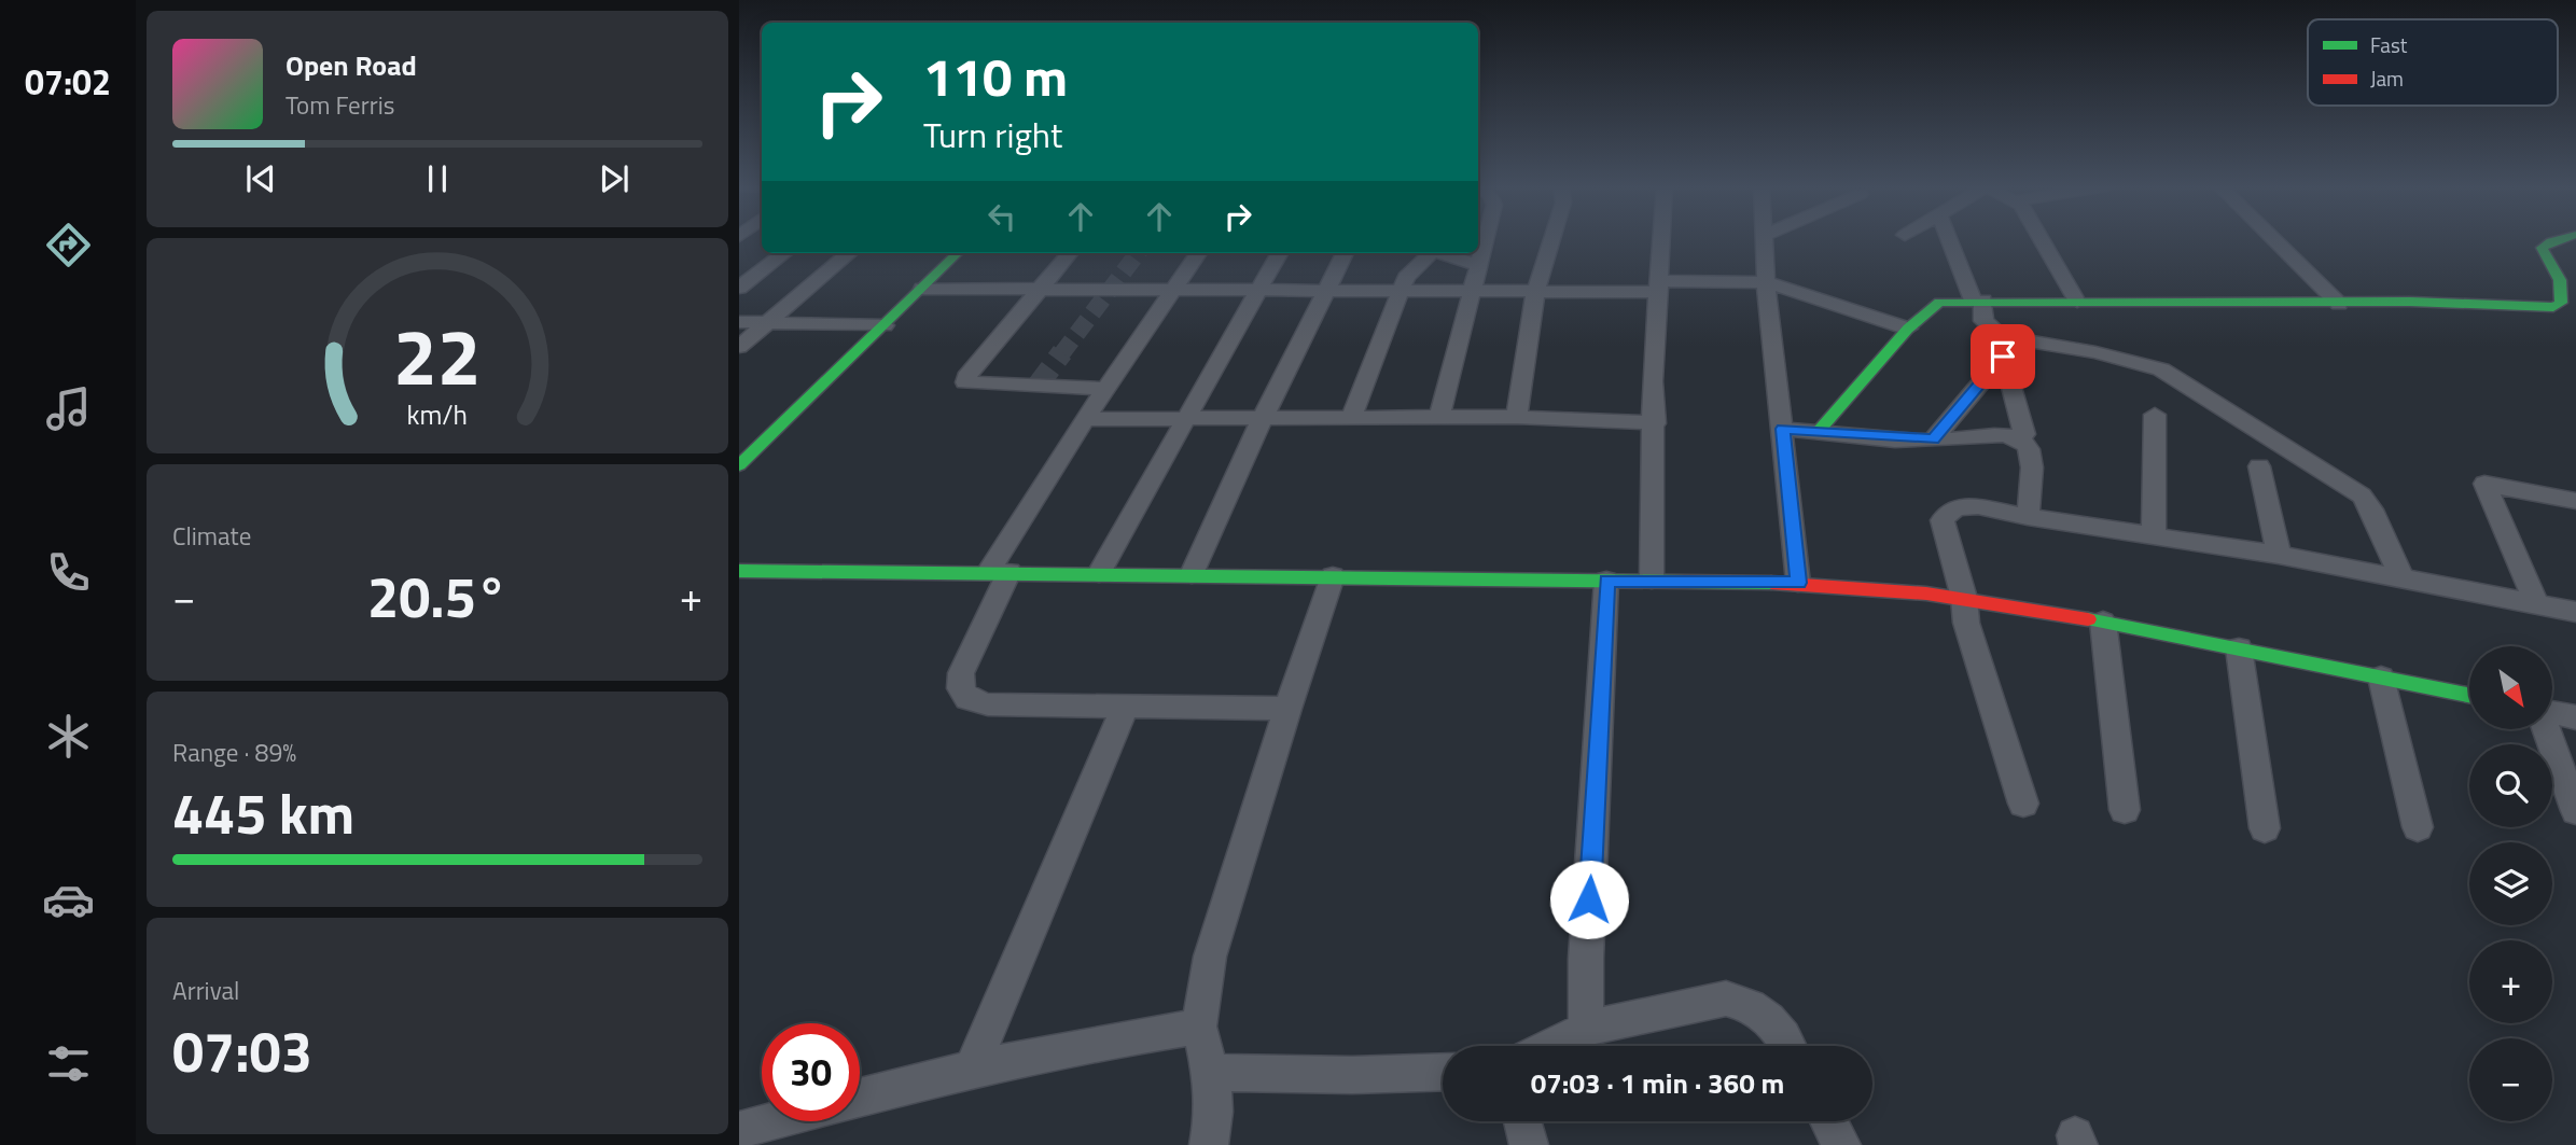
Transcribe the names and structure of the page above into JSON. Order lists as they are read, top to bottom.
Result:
{
  "legend": ["Fast", "Jam"],
  "north": "bottom right",
  "page": {
    "tabs": "07:02",
    "turn": ["110 m", "Turn right"],
    "song": ["Open Road", "Tom Ferris"],
    "tile": [
      "Climate",
      ["Range · 89%", "445 km"],
      ["Arrival", "07:03"]
    ],
    "heat": ["−", "20.5°", "+"],
    "map_buttons": ["+", "−"],
    "limit": "30",
    "trip": "07:03 · 1 min · 360 m",
    "gauge": ["22", "km/h"]
  }
}
